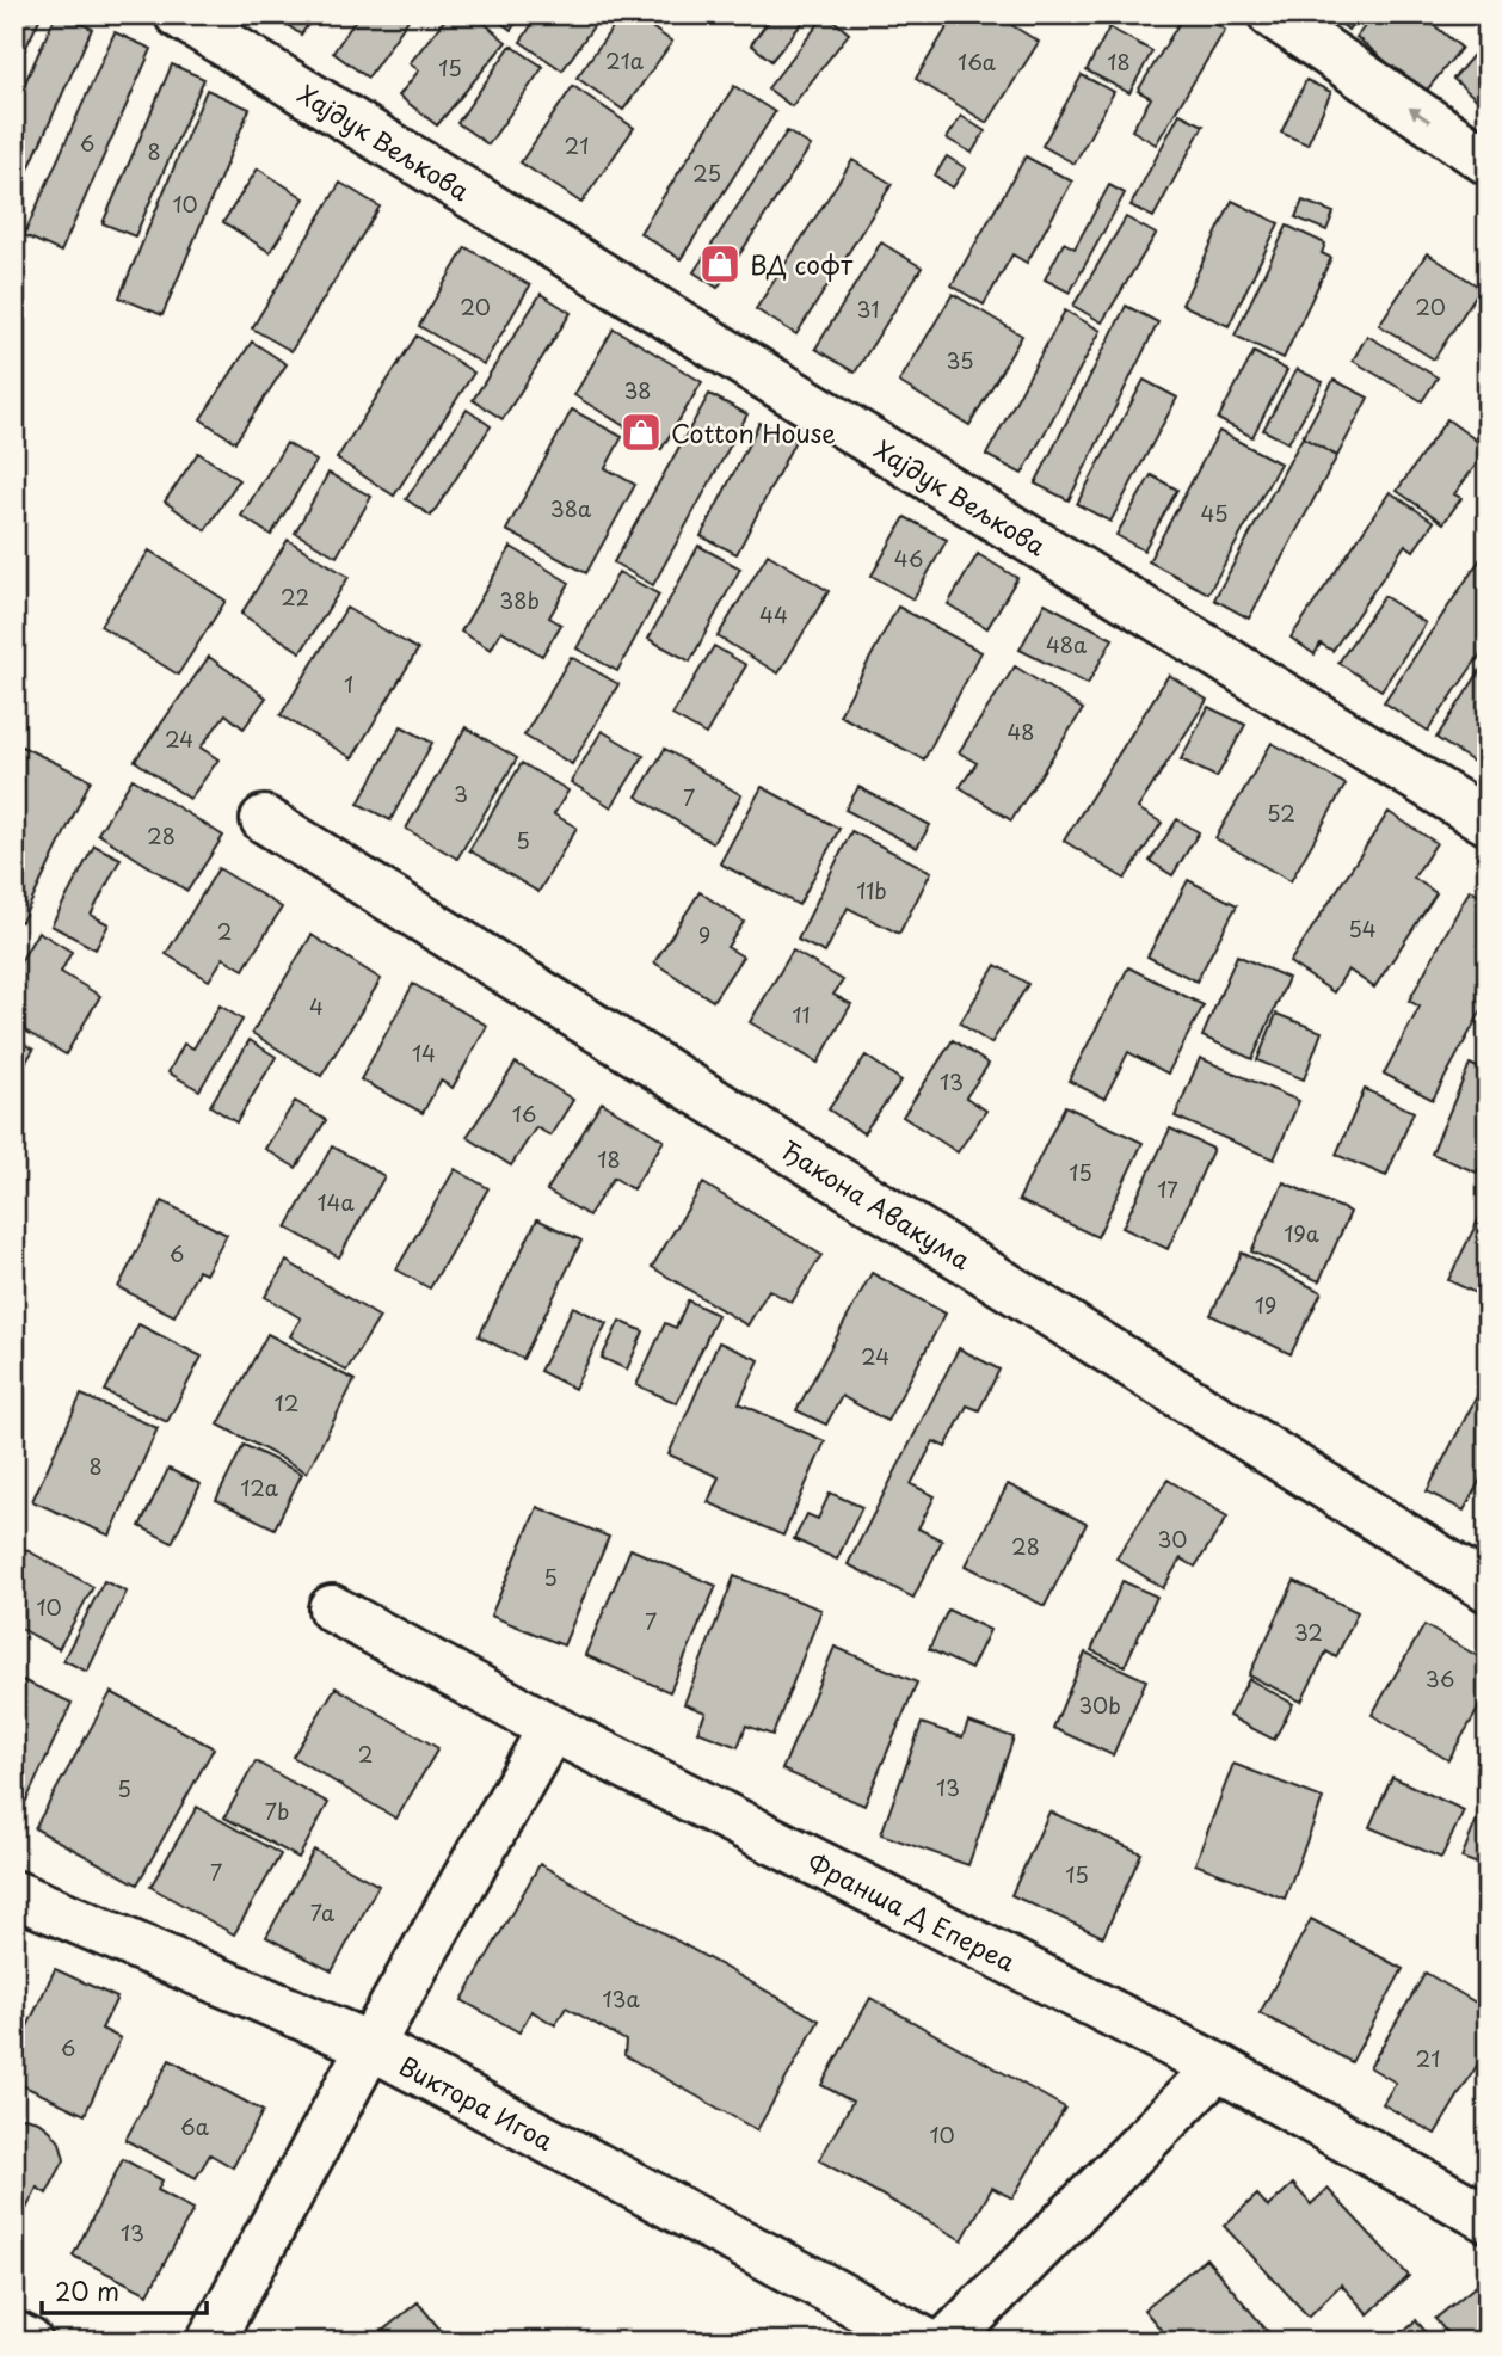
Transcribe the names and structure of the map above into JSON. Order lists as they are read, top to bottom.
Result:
{
  "streets": {
    "street": [
      "Хајдук Вељкова",
      "Ђакона Авакума",
      "Франша Д Епереа",
      "Виктора Игоа"
    ]
  },
  "places": {
    "shop": ["ВД софт", "Cotton House"]
  },
  "house_numbers": [
    "21a",
    "16a",
    "18",
    "15",
    "6",
    "21",
    "8",
    "25",
    "10",
    "20",
    "20",
    "31",
    "35",
    "38",
    "38a",
    "45",
    "46",
    "22",
    "38b",
    "44",
    "48a",
    "1",
    "48",
    "24",
    "3",
    "7",
    "52",
    "28",
    "5",
    "11b",
    "54",
    "2",
    "9",
    "4",
    "11",
    "14",
    "13",
    "16",
    "18",
    "15",
    "17",
    "14a",
    "19a",
    "6",
    "19",
    "24",
    "12",
    "8",
    "12a",
    "30",
    "28",
    "5",
    "10",
    "7",
    "32",
    "36",
    "30b",
    "2",
    "13",
    "5",
    "7b",
    "7",
    "15",
    "7a",
    "13a",
    "6",
    "21",
    "6a",
    "10",
    "13"
  ],
  "scale_bar": "20 m"
}
